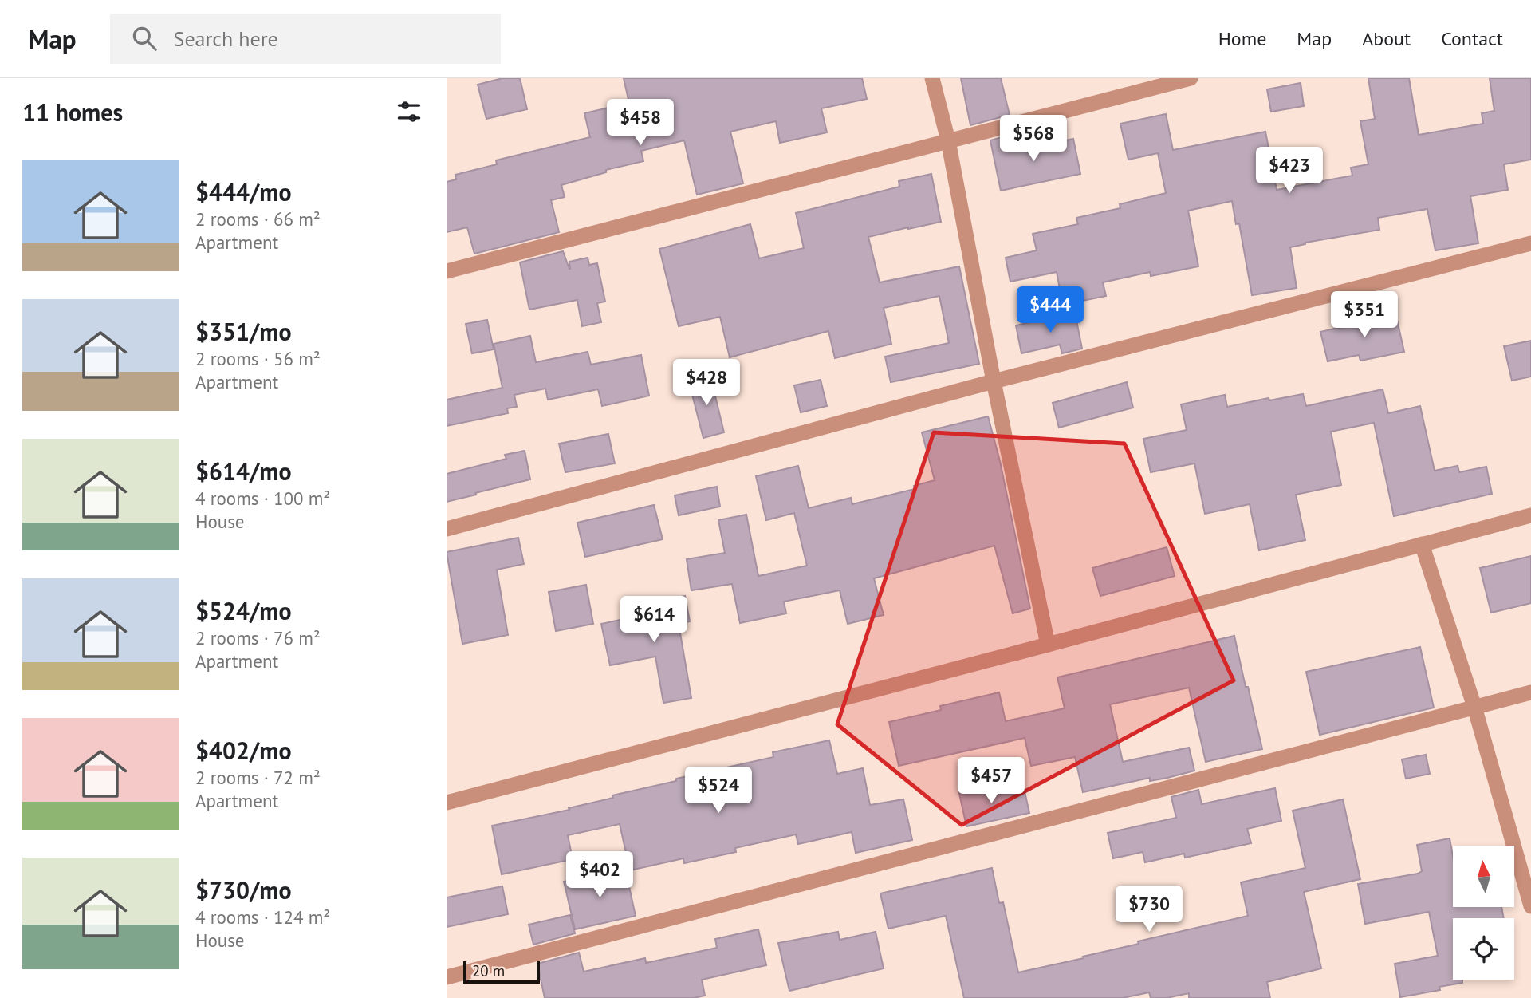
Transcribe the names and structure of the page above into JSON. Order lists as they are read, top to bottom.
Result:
{
  "scale_bar": "20 m",
  "north": "top",
  "page": {
    "header": "Map",
    "search": "Search here",
    "nav": [
      "Home",
      "Map",
      "About",
      "Contact"
    ],
    "heading": "11 homes",
    "price": [
      "$458",
      "$568",
      "$423",
      "$444",
      "$351",
      "$428",
      "$614",
      "$457",
      "$524",
      "$402",
      "$730"
    ],
    "list": [
      {
        "name": "$444/mo",
        "note": "2 rooms · 66 m² · Apartment"
      },
      {
        "name": "$351/mo",
        "note": "2 rooms · 56 m² · Apartment"
      },
      {
        "name": "$614/mo",
        "note": "4 rooms · 100 m² · House"
      },
      {
        "name": "$524/mo",
        "note": "2 rooms · 76 m² · Apartment"
      },
      {
        "name": "$402/mo",
        "note": "2 rooms · 72 m² · Apartment"
      },
      {
        "name": "$730/mo",
        "note": "4 rooms · 124 m² · House"
      }
    ],
    "scale": "20 m"
  }
}
